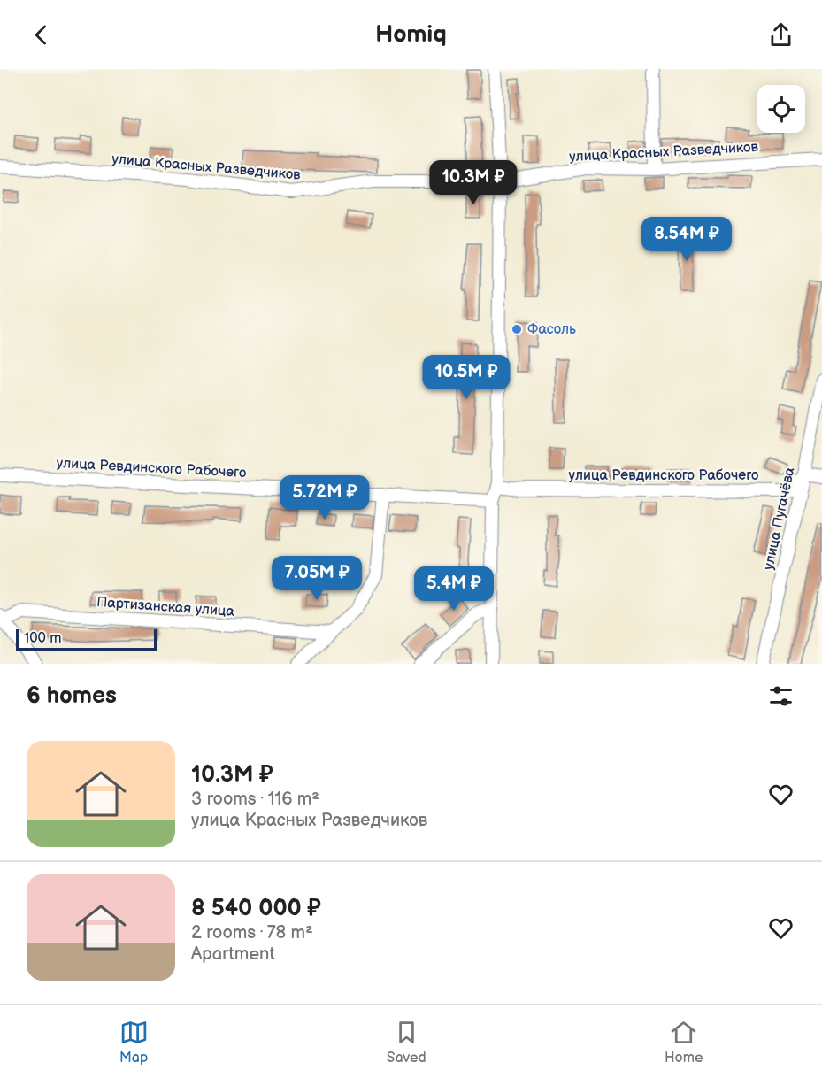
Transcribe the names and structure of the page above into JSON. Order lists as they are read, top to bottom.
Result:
{
  "streets": {
    "street": [
      "улица Красных Разведчиков",
      "улица Ревдинского Рабочего",
      "улица Пугачёва",
      "Партизанская улица"
    ]
  },
  "crossings": [
    ["улица Ревдинского Рабочего", "улица Пугачёва"]
  ],
  "places": ["Фасоль"],
  "scale_bar": "100 m",
  "page": {
    "header": "Homiq",
    "price": [
      "10.3M ₽",
      "8.54M ₽",
      "10.5M ₽",
      "5.72M ₽",
      "7.05M ₽",
      "5.4M ₽"
    ],
    "scale": "100 m",
    "heading": "6 homes",
    "list": [
      {
        "name": "10.3M ₽",
        "note": "3 rooms · 116 m² · улица Красных Разведчиков"
      },
      {
        "name": "8 540 000 ₽",
        "note": "2 rooms · 78 m² · Apartment"
      }
    ],
    "tabs": ["Map", "Saved", "Home"]
  }
}
